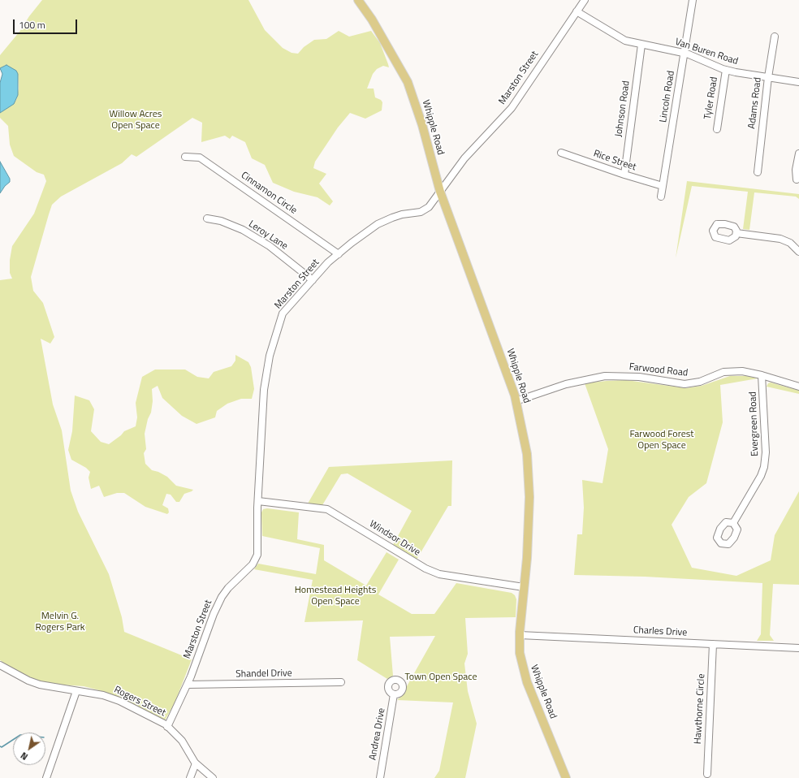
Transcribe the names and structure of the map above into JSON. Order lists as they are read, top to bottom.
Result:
{
  "streets": {
    "main road": ["Whipple Road"],
    "street": [
      "Van Buren Road",
      "Marston Street",
      "Lincoln Road",
      "Tyler Road",
      "Adams Road",
      "Johnson Road",
      "Rice Street",
      "Cinnamon Circle",
      "Leroy Lane",
      "Farwood Road",
      "Evergreen Road",
      "Windsor Drive",
      "Charles Drive",
      "Shandel Drive",
      "Rogers Street",
      "Hawthorne Circle",
      "Andrea Drive"
    ]
  },
  "crossings": [
    ["Van Buren Road", "Marston Street"],
    ["Van Buren Road", "Lincoln Road"],
    ["Van Buren Road", "Tyler Road"],
    ["Van Buren Road", "Adams Road"],
    ["Van Buren Road", "Johnson Road"],
    ["Marston Street", "Whipple Road"],
    ["Marston Street", "Cinnamon Circle"],
    ["Marston Street", "Leroy Lane"],
    ["Marston Street", "Windsor Drive"],
    ["Marston Street", "Shandel Drive"],
    ["Marston Street", "Rogers Street"],
    ["Lincoln Road", "Rice Street"],
    ["Johnson Road", "Rice Street"],
    ["Whipple Road", "Farwood Road"],
    ["Whipple Road", "Windsor Drive"],
    ["Whipple Road", "Charles Drive"],
    ["Farwood Road", "Evergreen Road"],
    ["Charles Drive", "Hawthorne Circle"]
  ],
  "parks": [
    "Willow Acres Open Space",
    "Farwood Forest Open Space",
    "Homestead Heights Open Space",
    "Melvin G. Rogers Park",
    "Town Open Space"
  ],
  "scale_bar": "100 m",
  "north": "bottom left"
}
